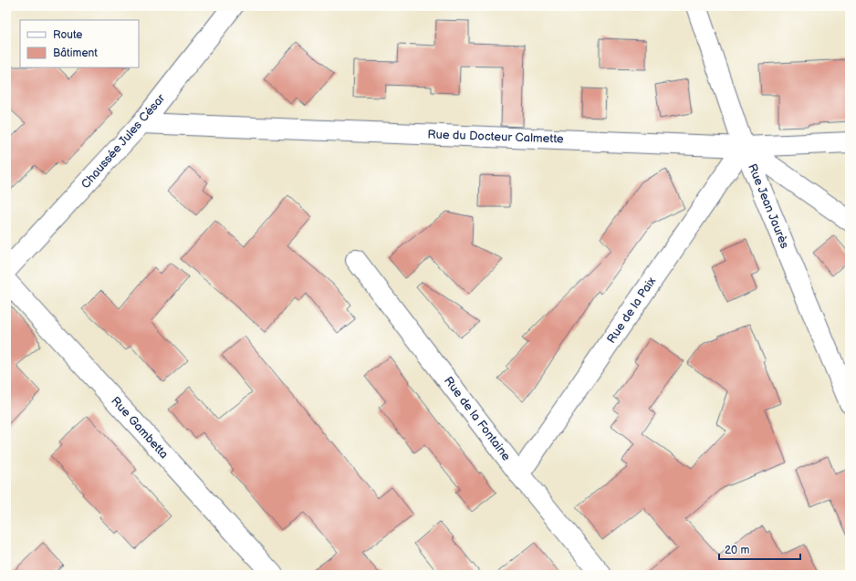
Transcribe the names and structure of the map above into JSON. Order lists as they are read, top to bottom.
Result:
{
  "streets": {
    "street": [
      "Rue du Docteur Calmette",
      "Chaussée Jules César",
      "Rue Jean Jaurès",
      "Rue de la Paix",
      "Rue de la Fontaine",
      "Rue Gambetta"
    ]
  },
  "crossings": [
    ["Rue du Docteur Calmette", "Chaussée Jules César"],
    ["Rue du Docteur Calmette", "Rue Jean Jaurès"],
    ["Rue du Docteur Calmette", "Rue de la Paix"],
    ["Rue Jean Jaurès", "Rue de la Paix"],
    ["Rue de la Paix", "Rue de la Fontaine"]
  ],
  "legend": ["Route", "Bâtiment"],
  "scale_bar": "20 m"
}
